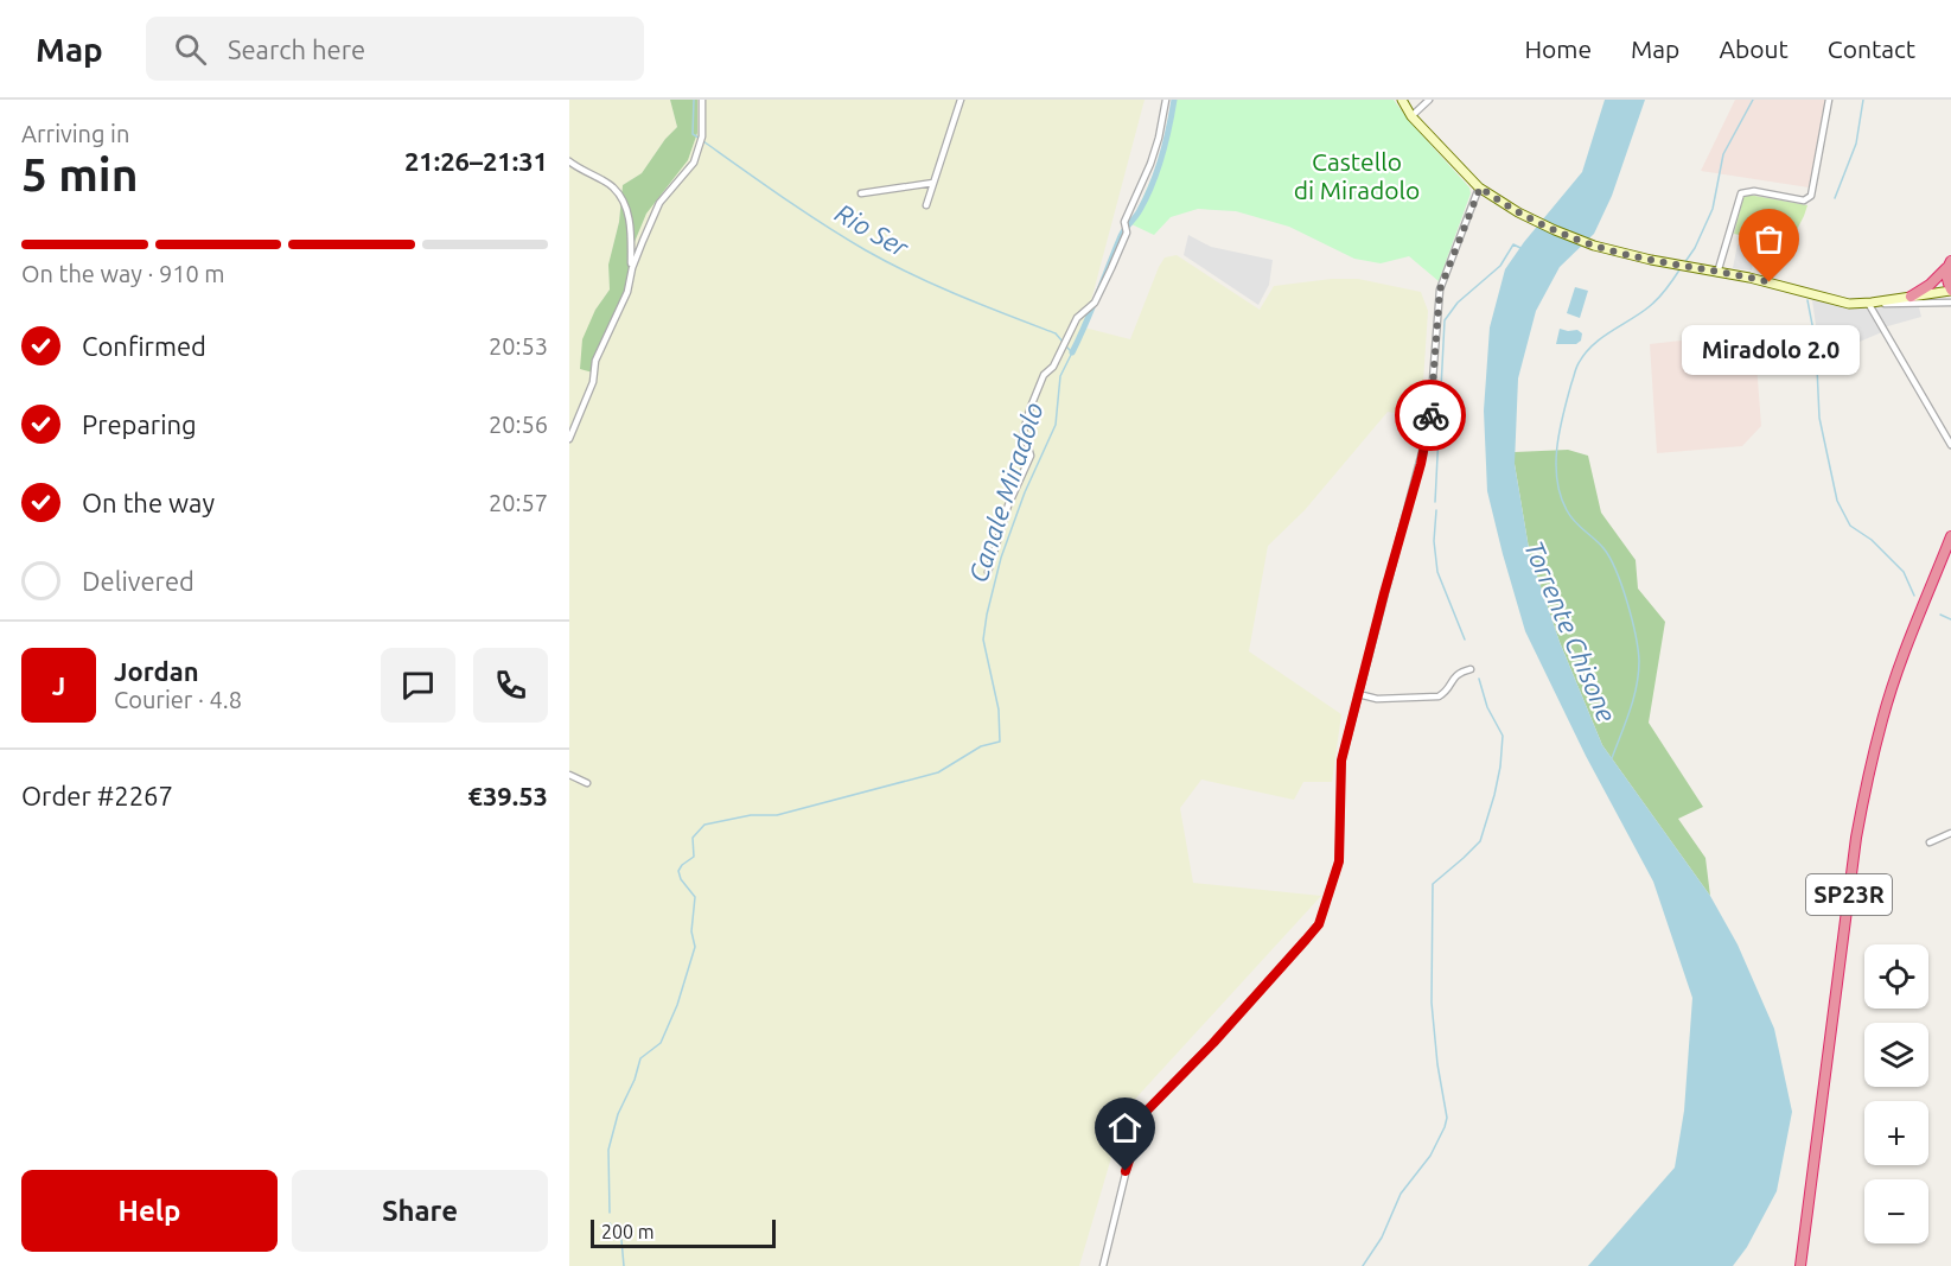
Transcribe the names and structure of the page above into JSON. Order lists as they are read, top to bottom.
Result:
{
  "streets": {
    "highway": ["SP23R"]
  },
  "water": ["Rio Ser", "Canale Miradolo", "Torrente Chisone"],
  "parks": ["Castello di Miradolo"],
  "places": ["Miradolo 2.0"],
  "scale_bar": "200 m",
  "page": {
    "header": "Map",
    "search": "Search here",
    "nav": [
      "Home",
      "Map",
      "About",
      "Contact"
    ],
    "heading": ["5 min", "Arriving in", "21:26–21:31"],
    "panel": [
      "Jordan",
      "Courier · 4.8",
      "Order #2267",
      "€39.53"
    ],
    "bar": "On the way · 910 m",
    "list": [
      ["Confirmed", "20:53"],
      ["Preparing", "20:56"],
      ["On the way", "20:57"],
      "Delivered"
    ],
    "bubble": "Miradolo 2.0",
    "round": "J",
    "map_buttons": ["+", "−"],
    "buttons": ["Help", "Share"],
    "scale": "200 m"
  }
}
